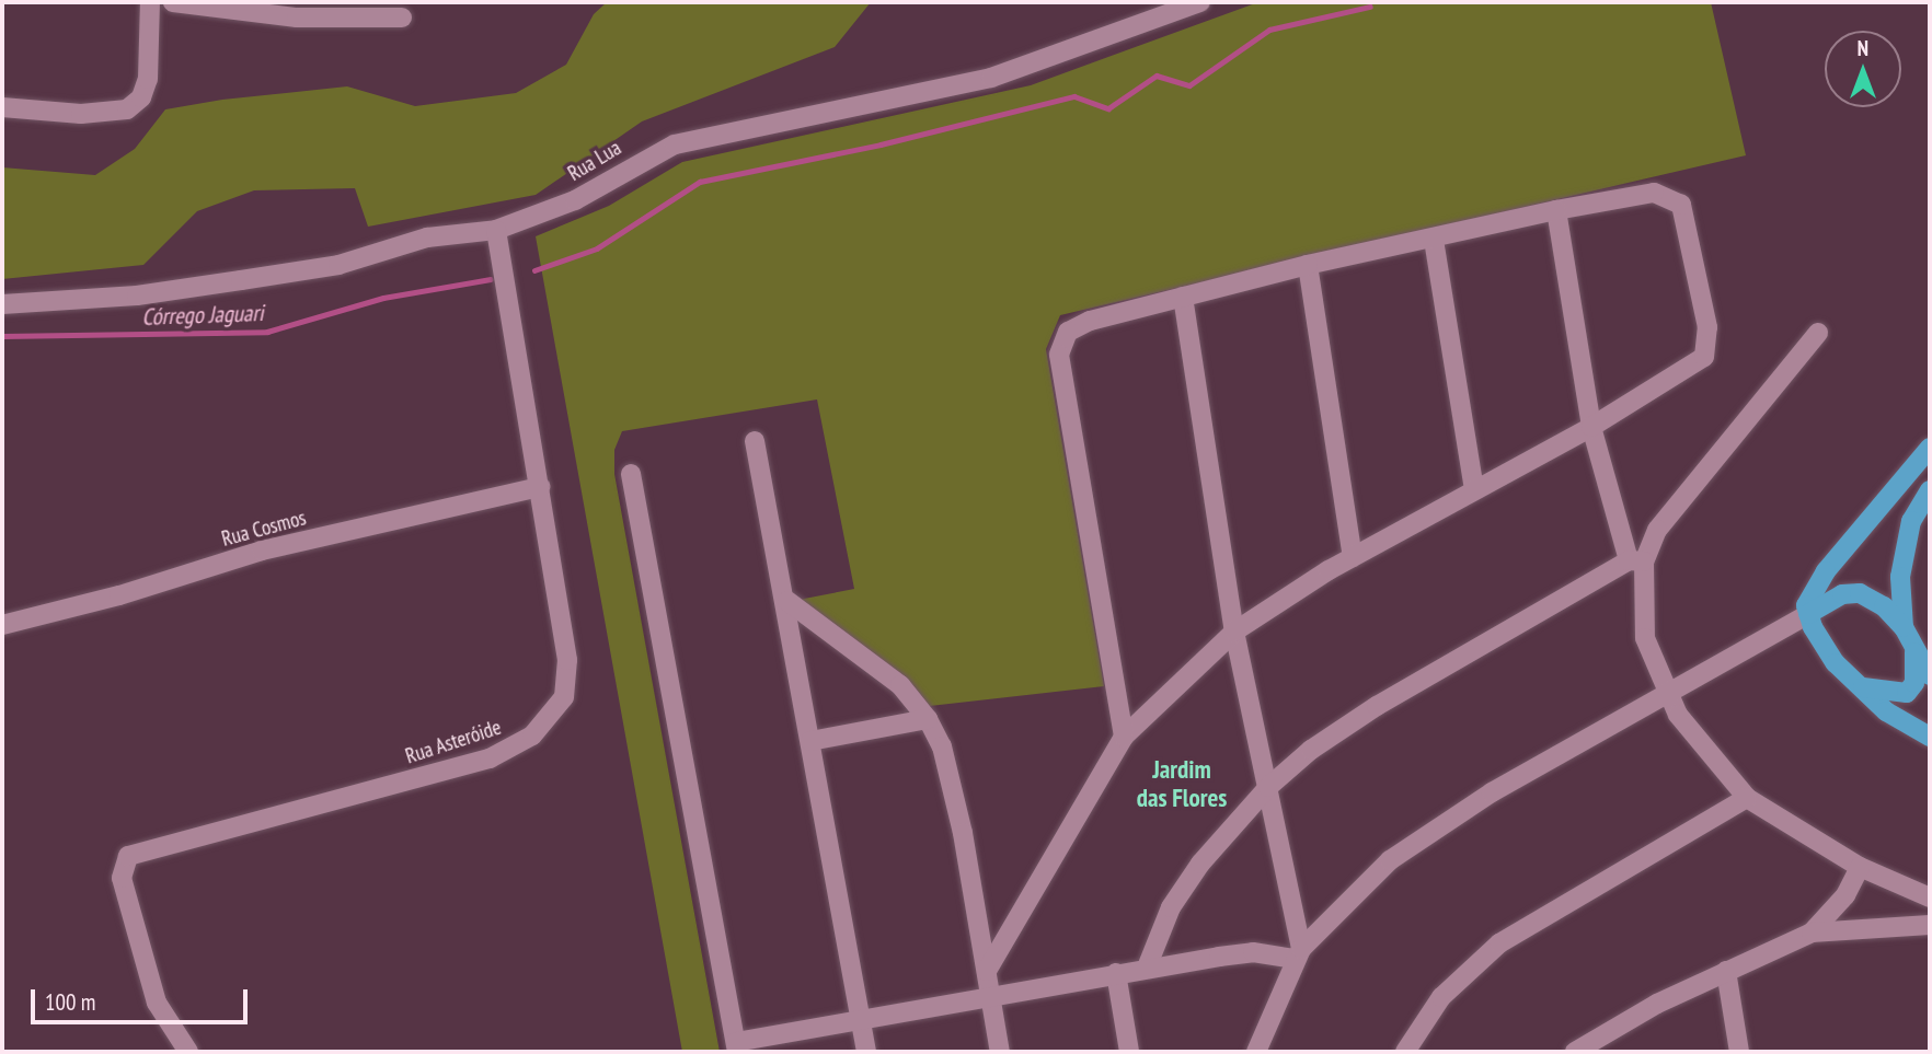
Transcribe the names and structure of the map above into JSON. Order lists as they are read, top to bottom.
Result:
{
  "streets": {
    "street": ["Rua Lua", "Rua Cosmos", "Rua Asteróide"]
  },
  "crossings": [
    ["Rua Lua", "Rua Asteróide"],
    ["Rua Cosmos", "Rua Asteróide"]
  ],
  "districts": ["Jardim das Flores"],
  "water": ["Córrego Jaguari"],
  "scale_bar": "100 m",
  "north": "top"
}
